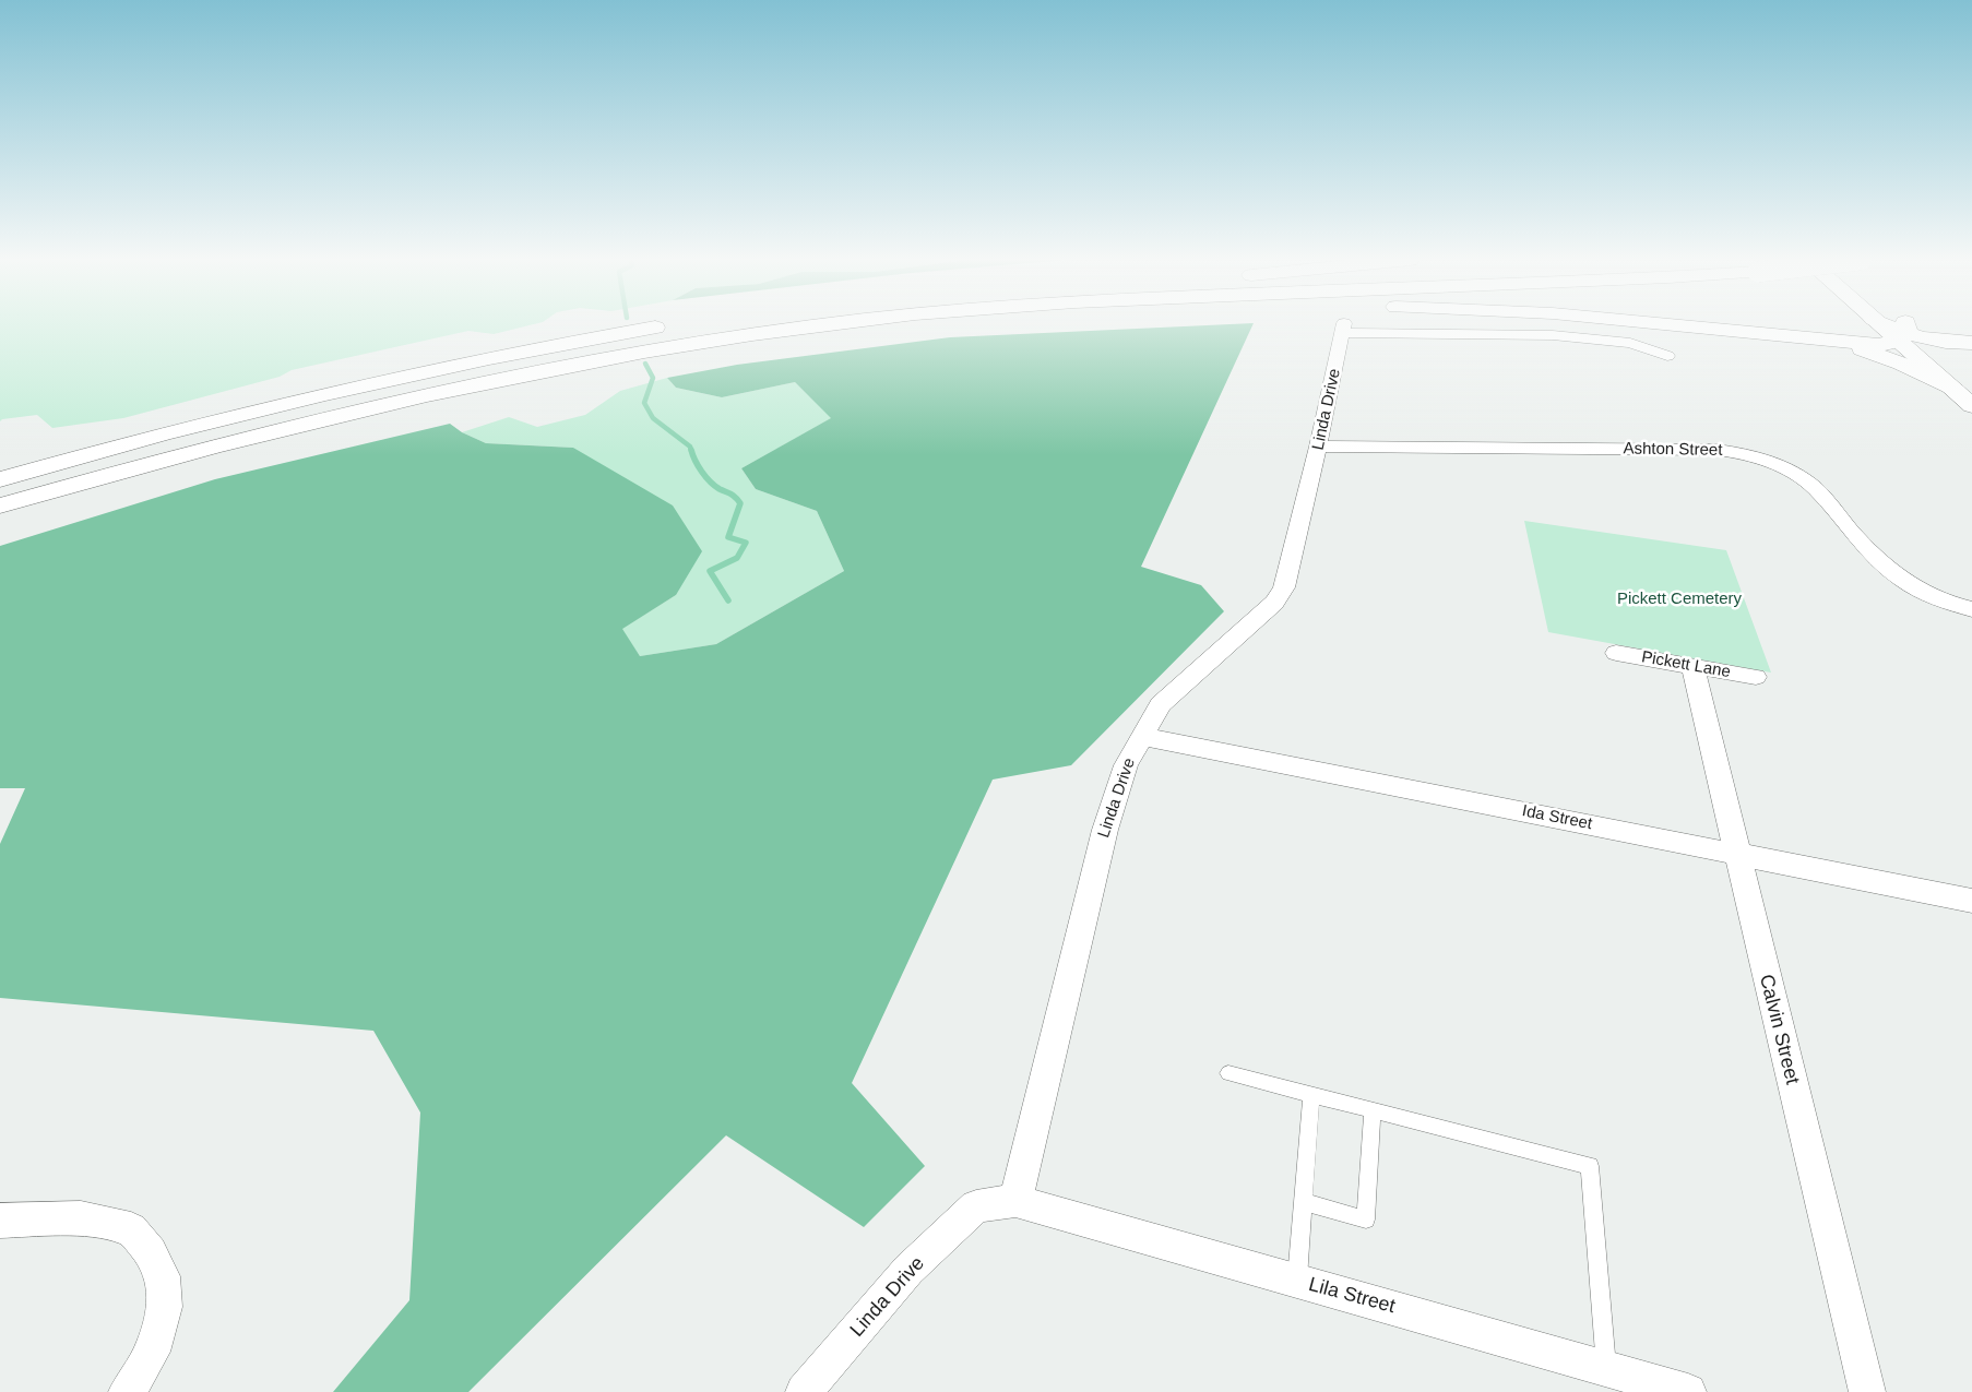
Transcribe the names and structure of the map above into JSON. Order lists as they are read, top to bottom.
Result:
{
  "streets": {
    "street": [
      "Linda Drive",
      "Ashton Street",
      "Pickett Lane",
      "Ida Street",
      "Calvin Street",
      "Lila Street"
    ]
  },
  "crossings": [
    ["Linda Drive", "Ashton Street"],
    ["Linda Drive", "Ida Street"],
    ["Linda Drive", "Lila Street"],
    ["Pickett Lane", "Calvin Street"],
    ["Ida Street", "Calvin Street"]
  ],
  "parks": ["Pickett Cemetery"]
}
